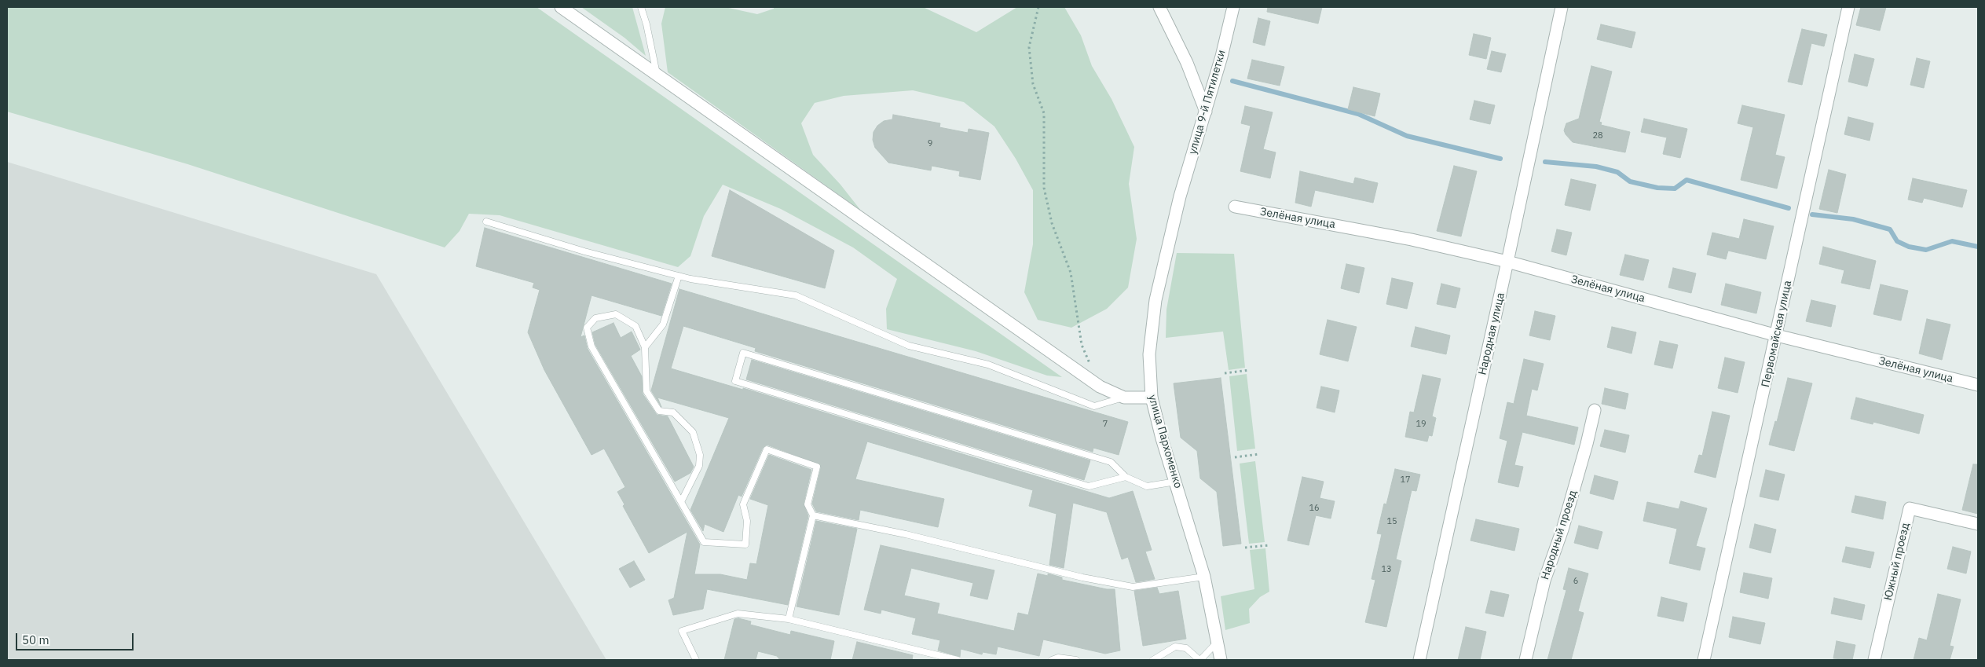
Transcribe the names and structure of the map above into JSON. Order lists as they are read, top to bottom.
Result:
{
  "streets": {
    "street": [
      "улица 9-й Пятилетки",
      "Зелёная улица",
      "Народная улица",
      "Первомайская улица",
      "улица Пархоменко",
      "Народный проезд",
      "Южный проезд"
    ]
  },
  "crossings": [
    ["улица 9-й Пятилетки", "улица Пархоменко"],
    ["Зелёная улица", "Народная улица"],
    ["Зелёная улица", "Первомайская улица"]
  ],
  "house_numbers": [
    "28",
    "9",
    "7",
    "19",
    "17",
    "16",
    "15",
    "13",
    "6"
  ],
  "scale_bar": "50 m"
}
